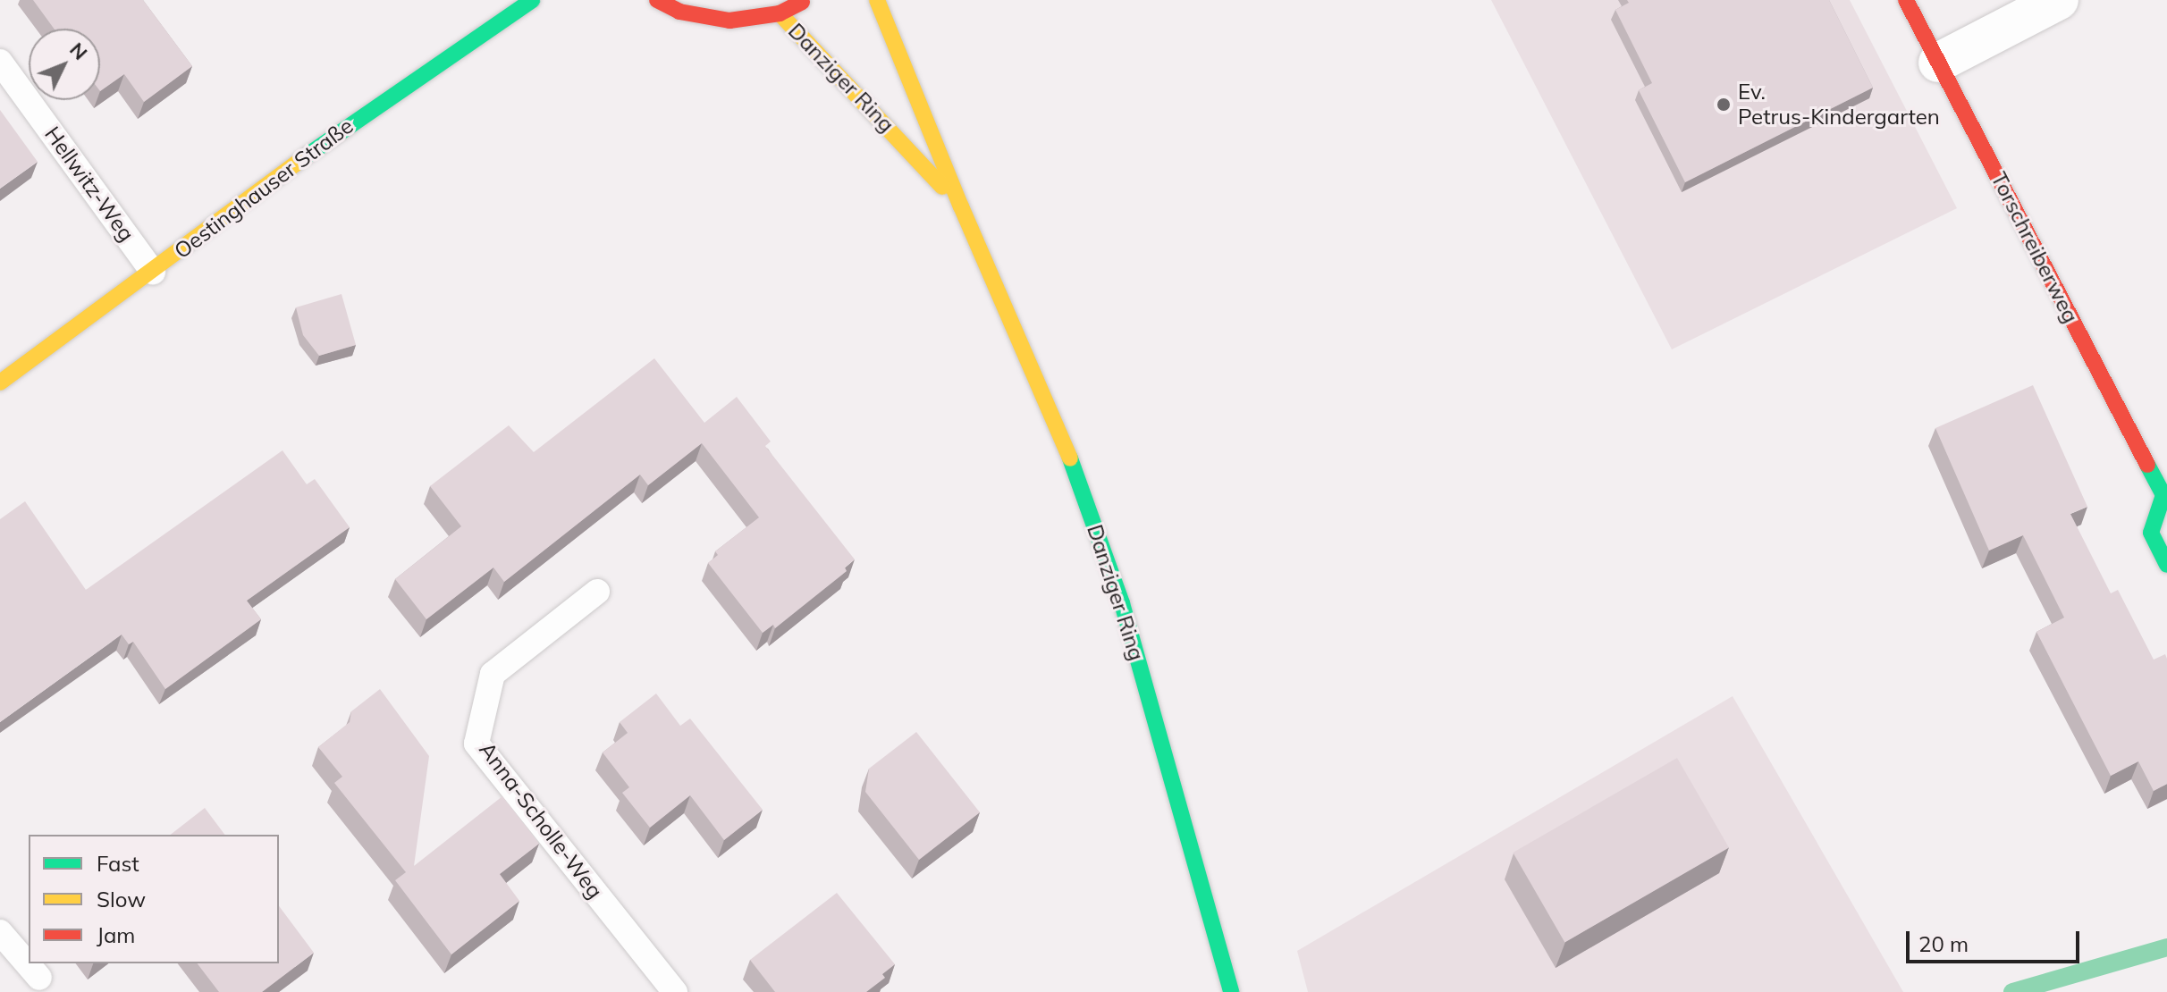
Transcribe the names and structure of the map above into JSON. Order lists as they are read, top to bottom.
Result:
{
  "streets": {
    "main road": ["Danziger Ring", "Oestinghauser Straße", "Torschreiberweg"],
    "lane": ["Hellwitz-Weg", "Anna-Scholle-Weg"]
  },
  "crossings": [
    ["Hellwitz-Weg", "Oestinghauser Straße"]
  ],
  "places": ["Ev. Petrus-Kindergarten"],
  "legend": ["Fast", "Slow", "Jam"],
  "scale_bar": "20 m",
  "north": "top right"
}
